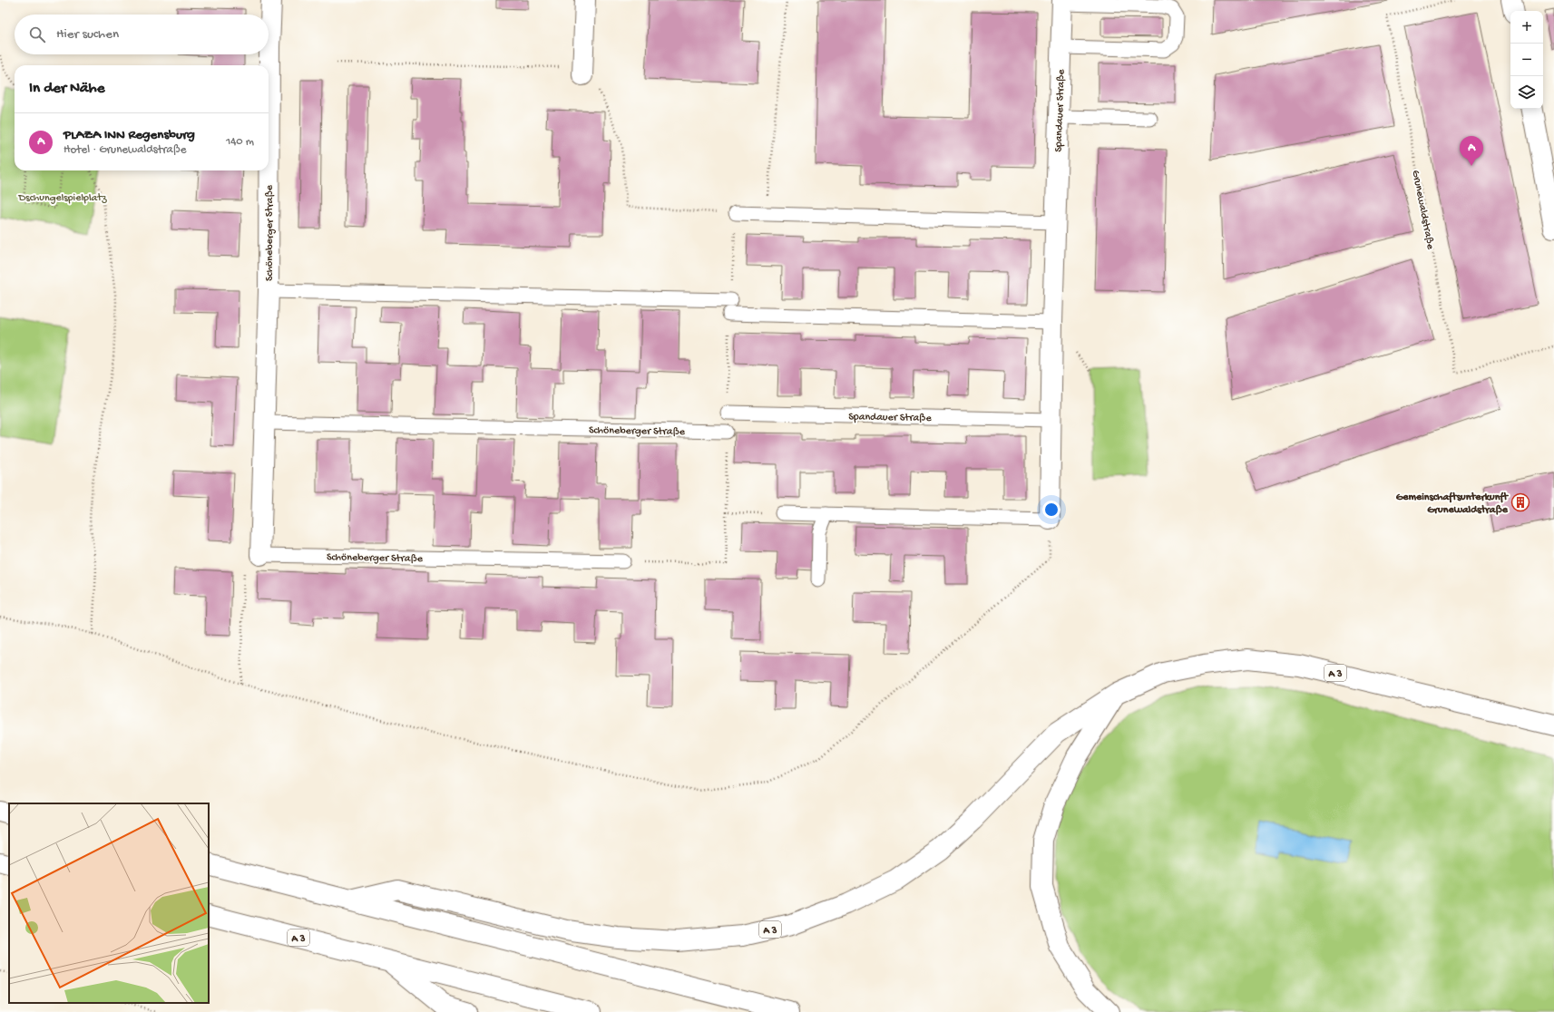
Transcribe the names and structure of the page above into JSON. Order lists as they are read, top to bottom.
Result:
{
  "streets": {
    "main road": ["Spandauer Straße", "Schöneberger Straße", "A 3"],
    "path": ["Grunewaldstraße"]
  },
  "parks": ["Dschungelspielplatz"],
  "places": {
    "building": ["Gemeinschaftsunterkunft Grunewaldstraße"]
  },
  "page": {
    "map_buttons": ["+", "−"],
    "search": "Hier suchen",
    "heading": "In der Nähe",
    "list": [
      {
        "mark": "A",
        "name": "PLAZA INN Regensburg",
        "note": "Hotel · Grunewaldstraße",
        "value": "140 m"
      }
    ],
    "pins": "A"
  }
}
